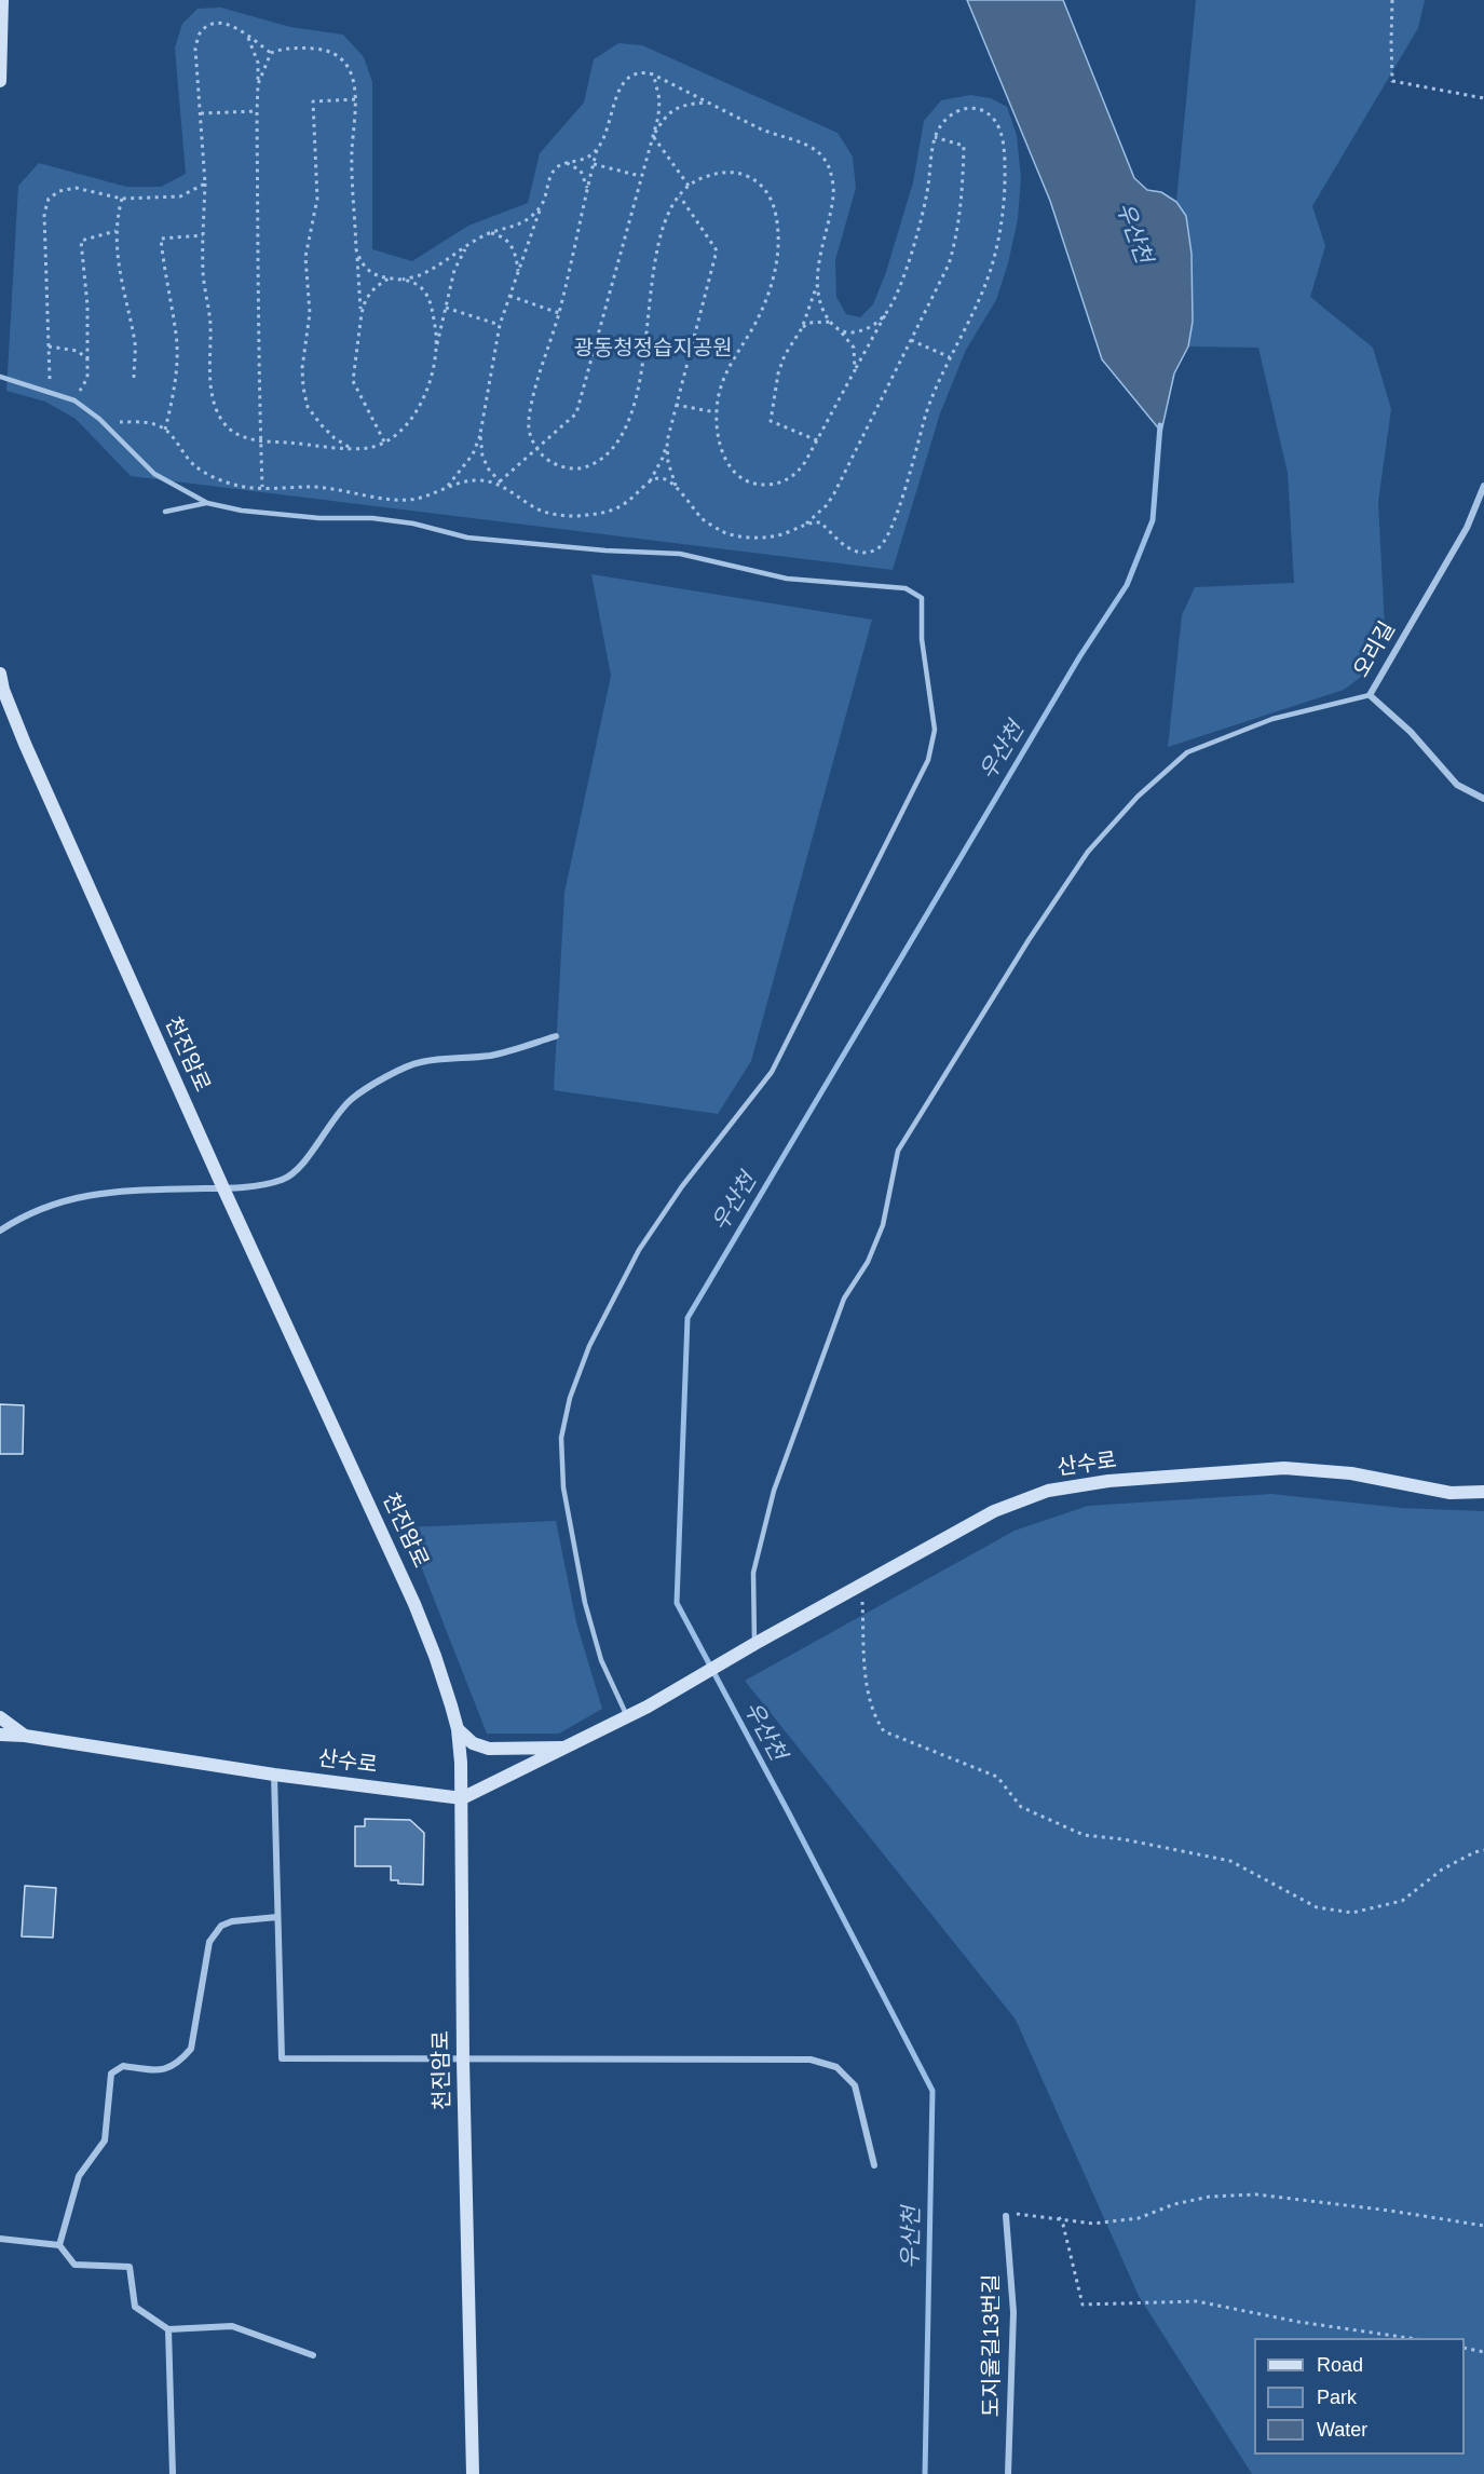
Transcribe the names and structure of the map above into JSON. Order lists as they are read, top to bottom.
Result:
{
  "streets": {
    "main road": ["천진암로", "산수로"],
    "street": ["오리길", "도지울길13번길"]
  },
  "crossings": [
    ["천진암로", "산수로"]
  ],
  "water": ["우산천"],
  "parks": ["광동청정습지공원"],
  "legend": ["Road", "Park", "Water"]
}
